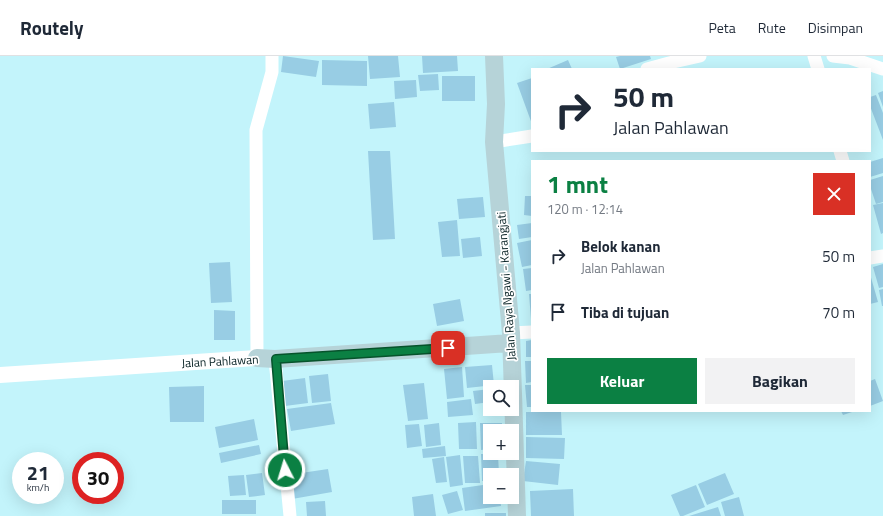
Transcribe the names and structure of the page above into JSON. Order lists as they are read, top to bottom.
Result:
{
  "streets": {
    "main road": ["Jalan Raya Ngawi - Karangjati", "Jalan Pahlawan"]
  },
  "crossings": [
    ["Jalan Raya Ngawi - Karangjati", "Jalan Pahlawan"]
  ],
  "page": {
    "header": "Routely",
    "nav": ["Peta", "Rute", "Disimpan"],
    "turn": ["50 m", "Jalan Pahlawan"],
    "heading": ["1 mnt", "120 m · 12:14"],
    "list": [
      {
        "name": "Belok kanan",
        "note": "Jalan Pahlawan",
        "value": "50 m"
      },
      {
        "name": "Tiba di tujuan",
        "value": "70 m"
      }
    ],
    "buttons": ["Keluar", "Bagikan"],
    "map_buttons": ["+", "−"],
    "speed": "21 km/h",
    "limit": "30"
  }
}
